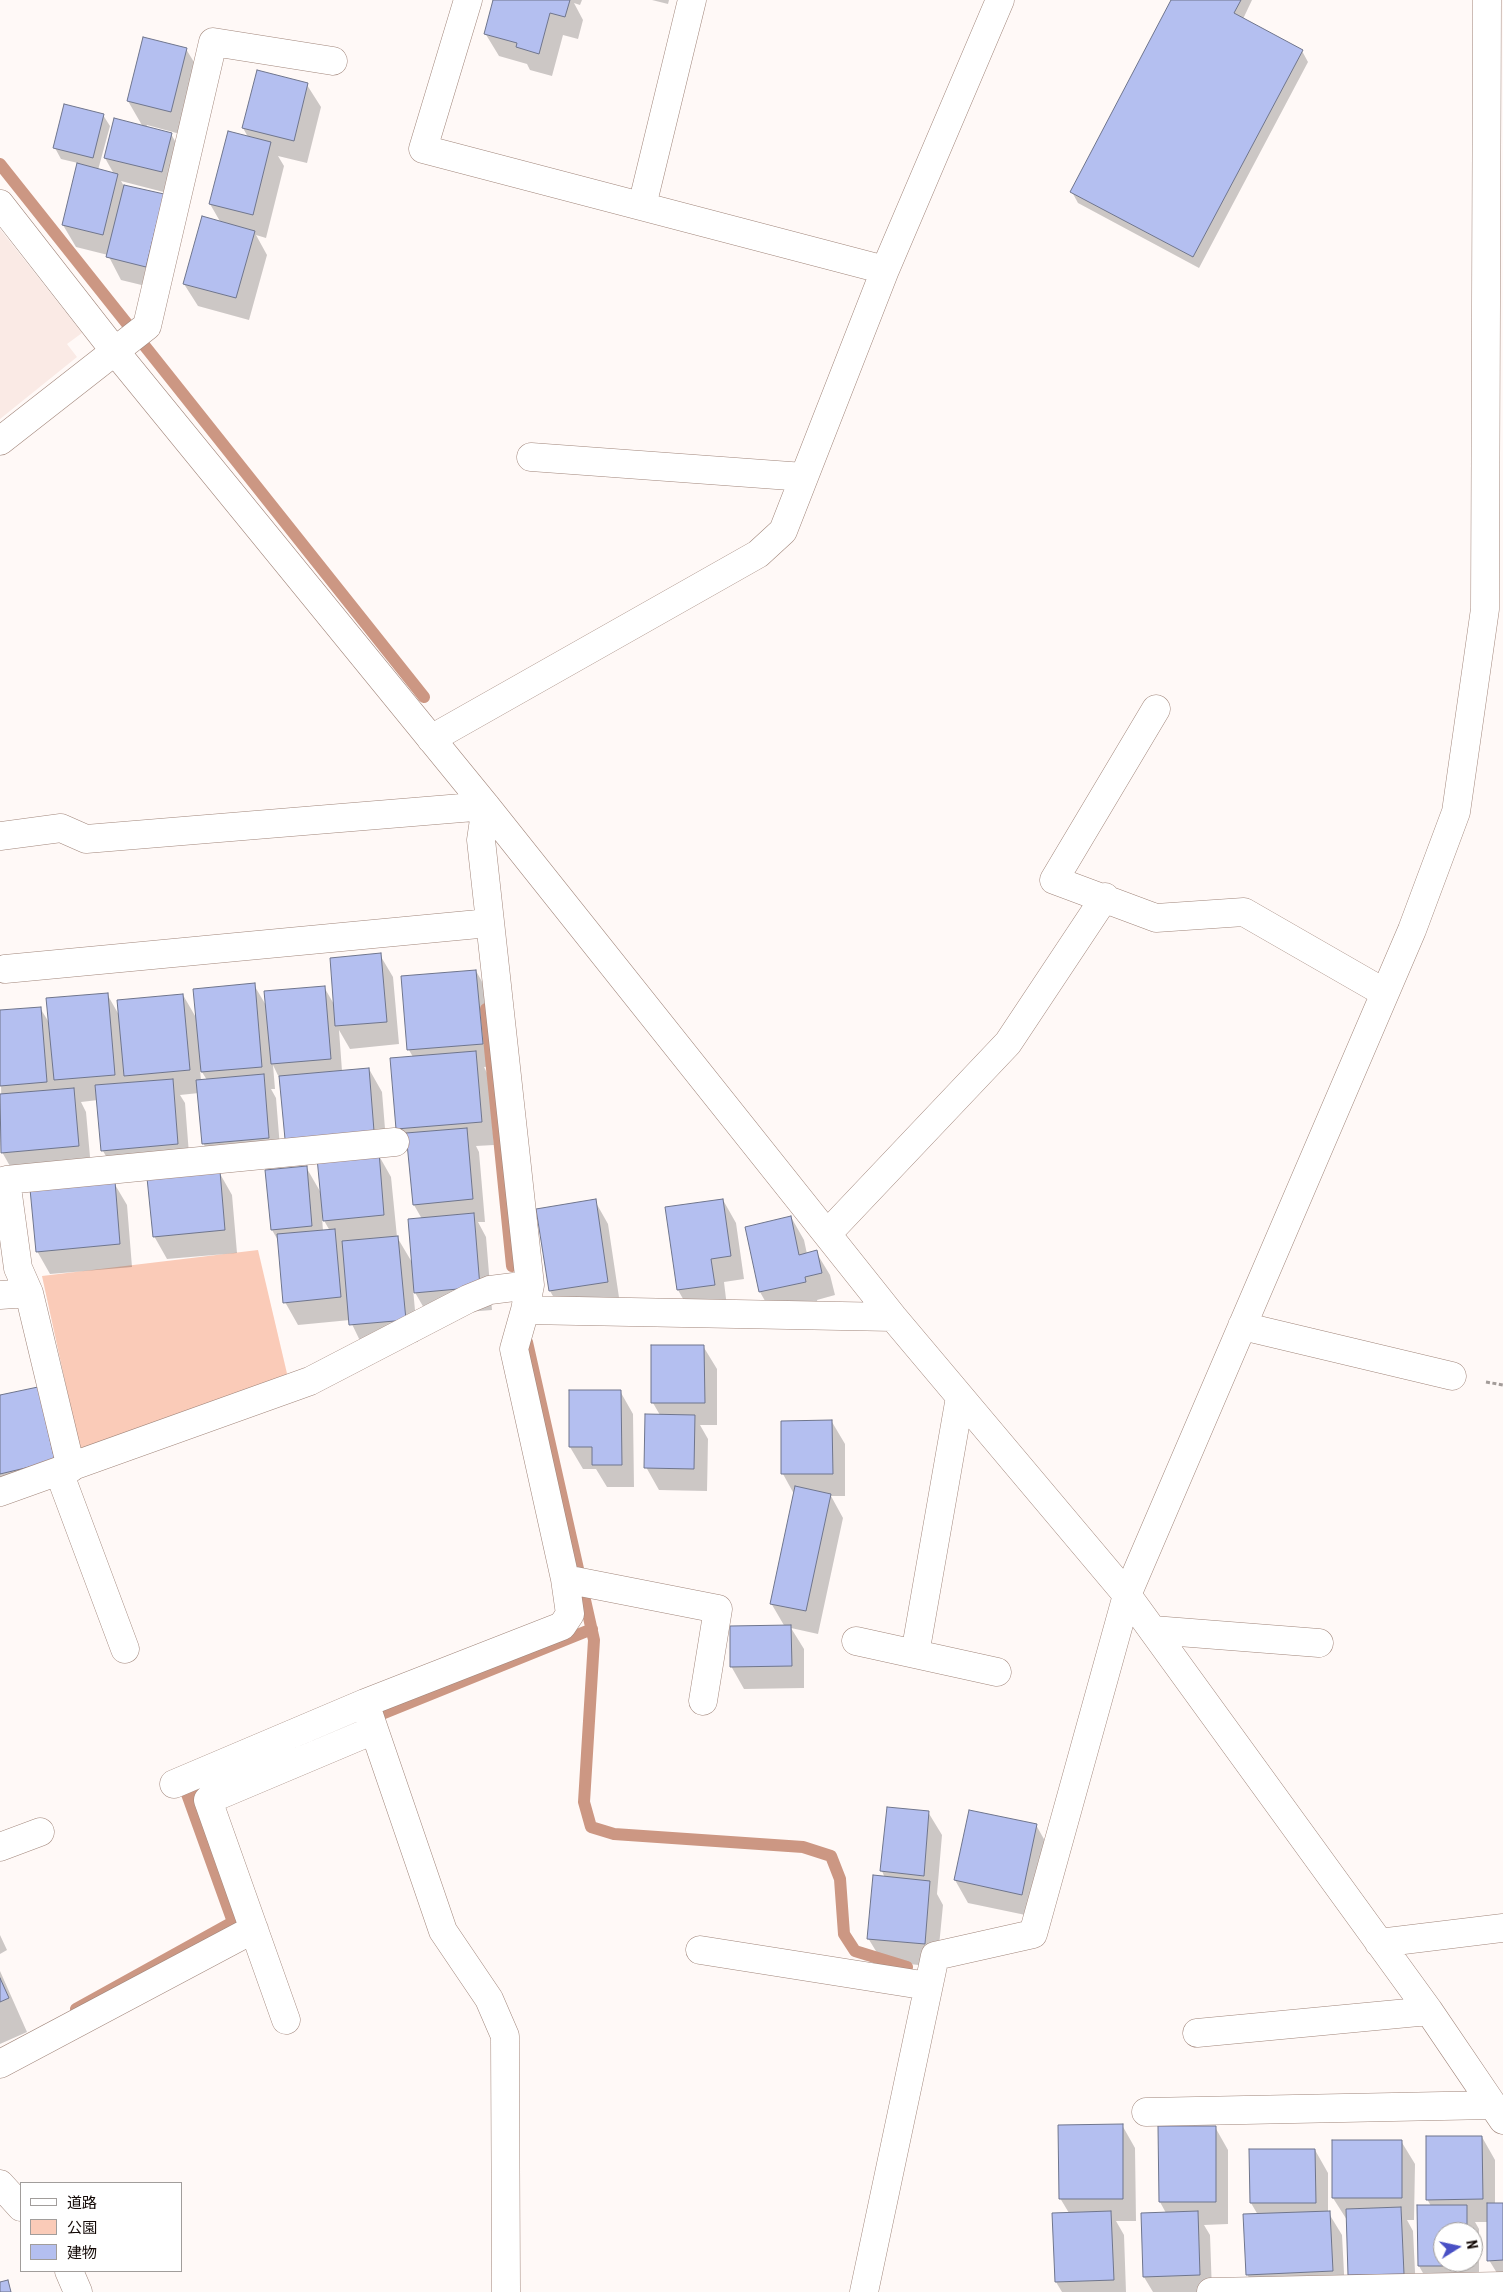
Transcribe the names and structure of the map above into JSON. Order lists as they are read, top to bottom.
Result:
{
  "legend": ["道路", "公園", "建物"],
  "north": "right"
}
